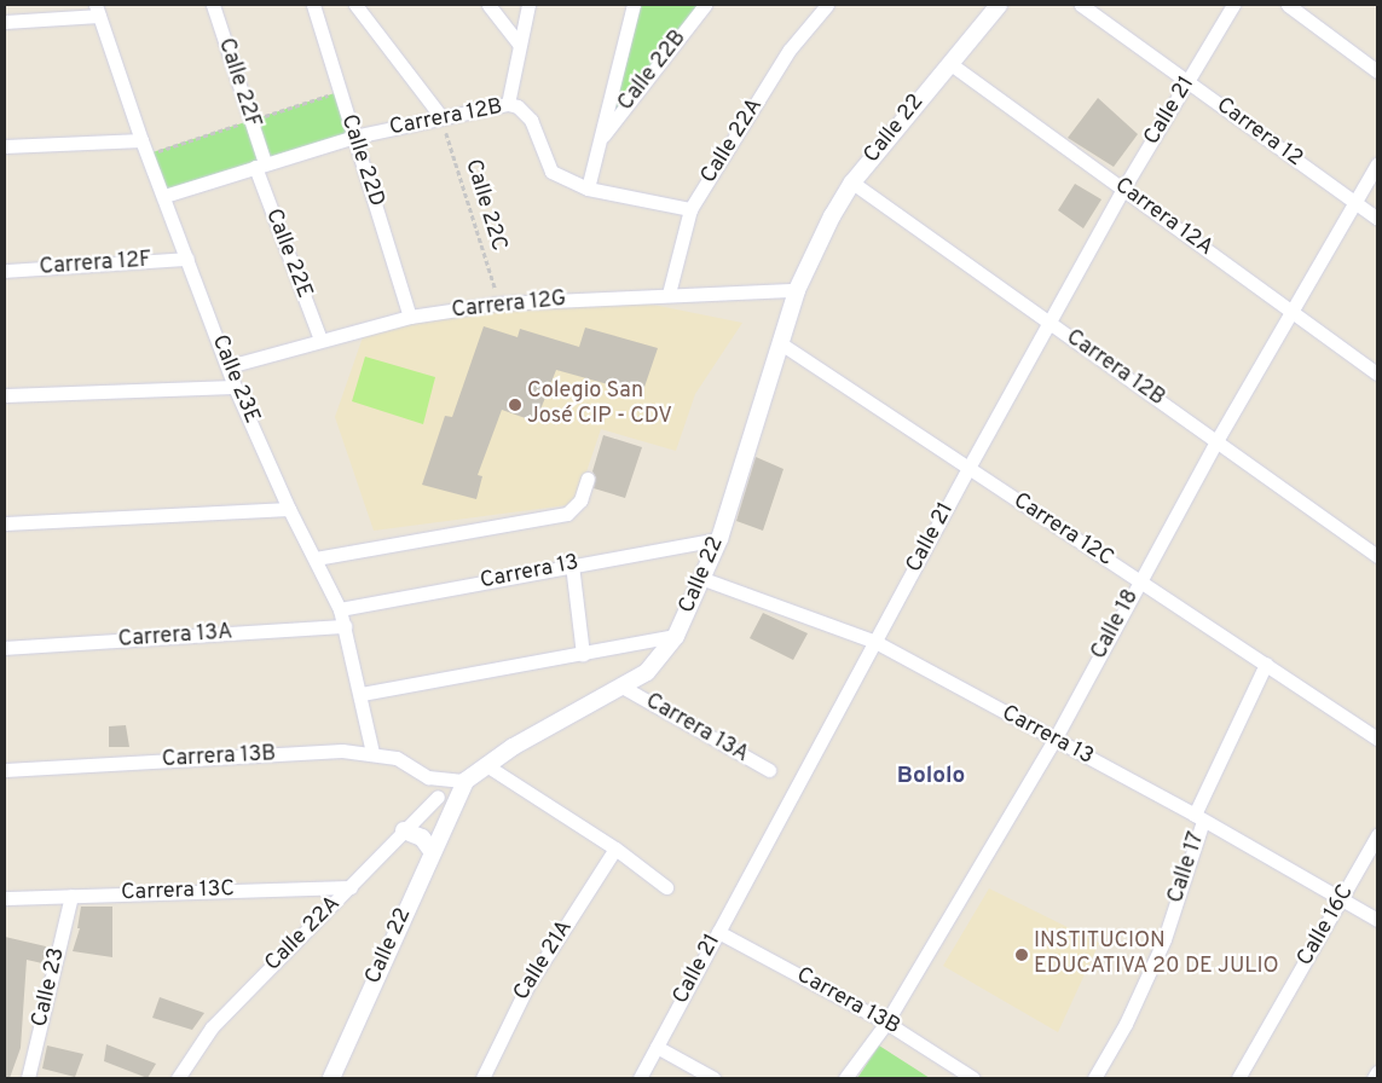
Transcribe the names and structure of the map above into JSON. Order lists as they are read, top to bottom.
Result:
{
  "streets": {
    "street": [
      "Calle 22B",
      "Calle 22F",
      "Calle 21",
      "Carrera 12B",
      "Calle 22",
      "Carrera 12",
      "Calle 22A",
      "Calle 22D",
      "Carrera 12A",
      "Calle 22E",
      "Carrera 12F",
      "Carrera 12G",
      "Calle 23E",
      "Carrera 12C",
      "Carrera 13",
      "Calle 18",
      "Carrera 13A",
      "Carrera 13B",
      "Calle 17",
      "Carrera 13C",
      "Calle 16C",
      "Calle 21A",
      "Calle 23"
    ],
    "path": ["Calle 22C"]
  },
  "crossings": [
    ["Calle 22F", "Carrera 12B"],
    ["Calle 22F", "Calle 22E"],
    ["Calle 21", "Carrera 12B"],
    ["Calle 21", "Carrera 12"],
    ["Calle 21", "Carrera 12A"],
    ["Calle 21", "Carrera 12C"],
    ["Calle 21", "Carrera 13"],
    ["Calle 21", "Carrera 13B"],
    ["Carrera 12B", "Calle 22"],
    ["Carrera 12B", "Calle 22A"],
    ["Carrera 12B", "Calle 22D"],
    ["Carrera 12B", "Calle 22C"],
    ["Carrera 12B", "Calle 22E"],
    ["Carrera 12B", "Calle 23E"],
    ["Carrera 12B", "Calle 18"],
    ["Calle 22", "Carrera 12A"],
    ["Calle 22", "Carrera 12G"],
    ["Calle 22", "Carrera 12C"],
    ["Calle 22", "Carrera 13"],
    ["Calle 22", "Carrera 13A"],
    ["Calle 22", "Carrera 13B"],
    ["Carrera 12", "Calle 18"],
    ["Calle 22A", "Carrera 12G"],
    ["Calle 22A", "Carrera 13C"],
    ["Calle 22D", "Carrera 12G"],
    ["Calle 22C", "Carrera 12G"],
    ["Carrera 12A", "Calle 18"],
    ["Calle 22E", "Carrera 12G"],
    ["Carrera 12F", "Calle 23E"],
    ["Carrera 12G", "Calle 23E"],
    ["Calle 23E", "Carrera 13"],
    ["Calle 23E", "Carrera 13A"],
    ["Calle 23E", "Carrera 13B"],
    ["Carrera 12C", "Calle 18"],
    ["Carrera 12C", "Calle 17"],
    ["Carrera 13", "Calle 18"],
    ["Carrera 13", "Calle 17"],
    ["Carrera 13", "Calle 16C"],
    ["Calle 18", "Carrera 13B"],
    ["Carrera 13C", "Calle 23"]
  ],
  "districts": ["Bololo"],
  "places": ["Colegio San José CIP - CDV", "INSTITUCION EDUCATIVA 20 DE JULIO"]
}
